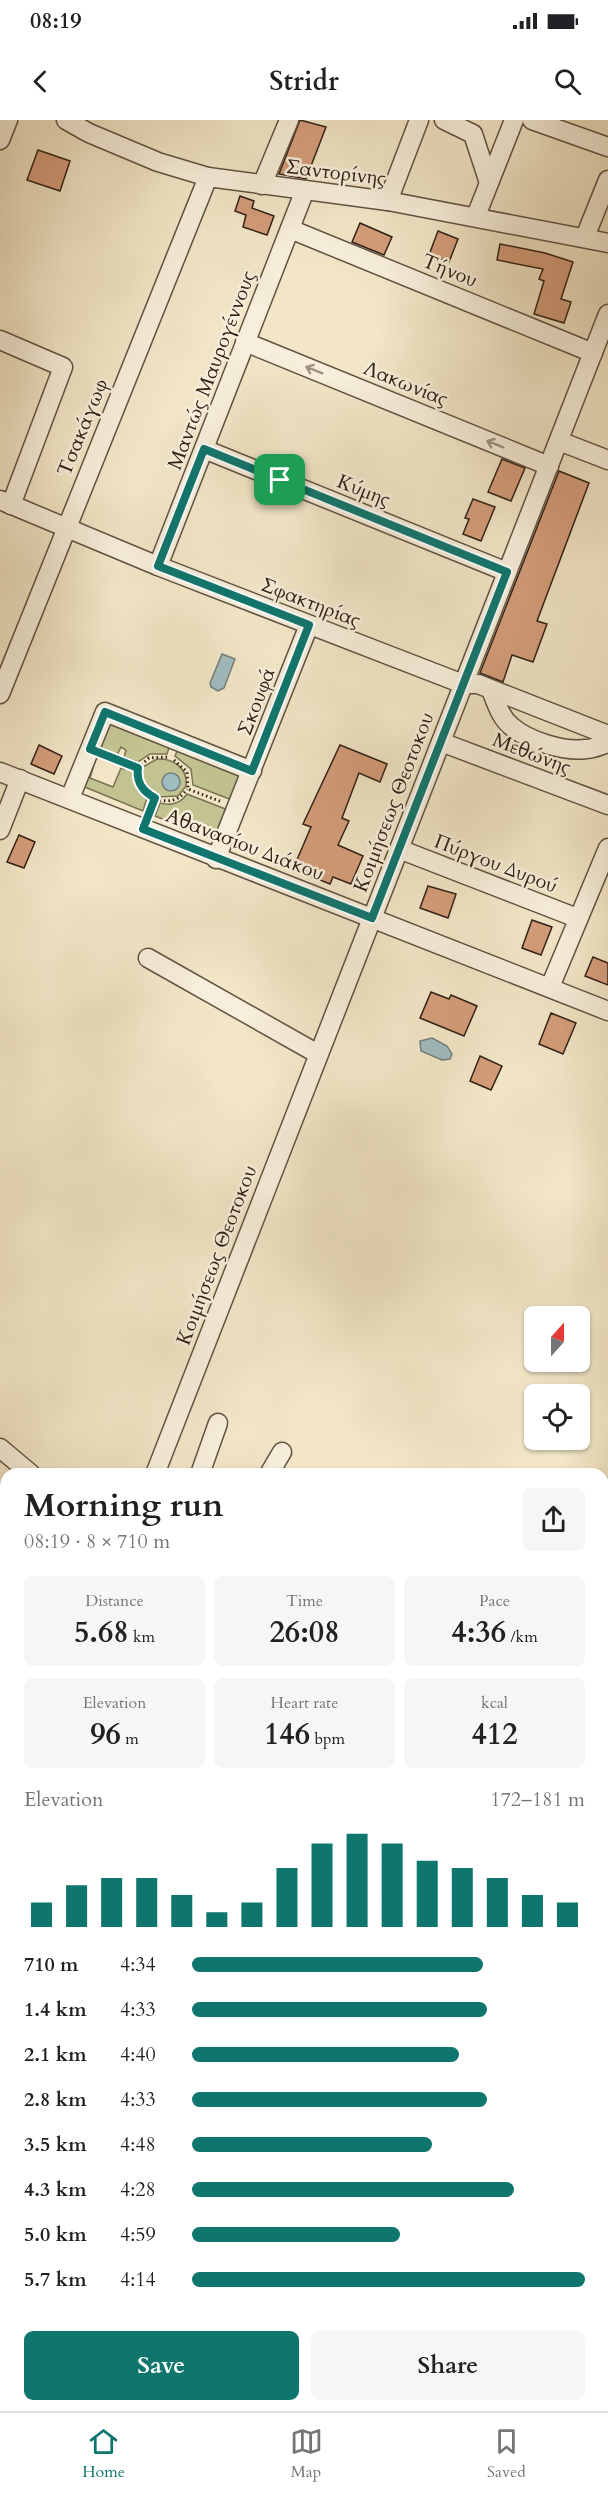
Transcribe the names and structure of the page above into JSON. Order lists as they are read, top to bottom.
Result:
{
  "streets": {
    "street": [
      "Σαντορίνης",
      "Τήνου",
      "Μαντώς Μαυρογέννους",
      "Λακωνίας",
      "Τσακάγωφ",
      "Κύμης",
      "Σφακτηρίας",
      "Σκουφά",
      "Μεθώνης",
      "Κοιμήσεως Θεοτοκου",
      "Αθανασίου Διάκου",
      "Πύργου Δυρού"
    ]
  },
  "crossings": [
    ["Σαντορίνης", "Μαντώς Μαυρογέννους"],
    ["Σαντορίνης", "Τσακάγωφ"],
    ["Τήνου", "Μαντώς Μαυρογέννους"],
    ["Τήνου", "Κοιμήσεως Θεοτοκου"],
    ["Μαντώς Μαυρογέννους", "Λακωνίας"],
    ["Μαντώς Μαυρογέννους", "Κύμης"],
    ["Μαντώς Μαυρογέννους", "Σφακτηρίας"],
    ["Λακωνίας", "Κοιμήσεως Θεοτοκου"],
    ["Τσακάγωφ", "Σφακτηρίας"],
    ["Κύμης", "Κοιμήσεως Θεοτοκου"],
    ["Σφακτηρίας", "Σκουφά"],
    ["Σφακτηρίας", "Κοιμήσεως Θεοτοκου"],
    ["Σκουφά", "Αθανασίου Διάκου"],
    ["Μεθώνης", "Κοιμήσεως Θεοτοκου"],
    ["Κοιμήσεως Θεοτοκου", "Αθανασίου Διάκου"],
    ["Κοιμήσεως Θεοτοκου", "Πύργου Δυρού"]
  ],
  "one_way": ["Λακωνίας"],
  "north": "top",
  "page": {
    "status": "08:19",
    "header": "Stridr",
    "heading": ["Morning run", "08:19 · 8 × 710 m"],
    "stats": [
      ["Distance", "5.68 km"],
      ["Time", "26:08"],
      ["Pace", "4:36 /km"],
      ["Elevation", "96 m"],
      ["Heart rate", "146 bpm"],
      ["kcal", "412"]
    ],
    "chart": ["Elevation", "172–181 m"],
    "list": [
      {
        "name": "710 m",
        "note": "4:34"
      },
      {
        "name": "1.4 km",
        "note": "4:33"
      },
      {
        "name": "2.1 km",
        "note": "4:40"
      },
      {
        "name": "2.8 km",
        "note": "4:33"
      },
      {
        "name": "3.5 km",
        "note": "4:48"
      },
      {
        "name": "4.3 km",
        "note": "4:28"
      },
      {
        "name": "5.0 km",
        "note": "4:59"
      },
      {
        "name": "5.7 km",
        "note": "4:14"
      }
    ],
    "buttons": ["Save", "Share"],
    "tabs": ["Home", "Map", "Saved"]
  }
}
